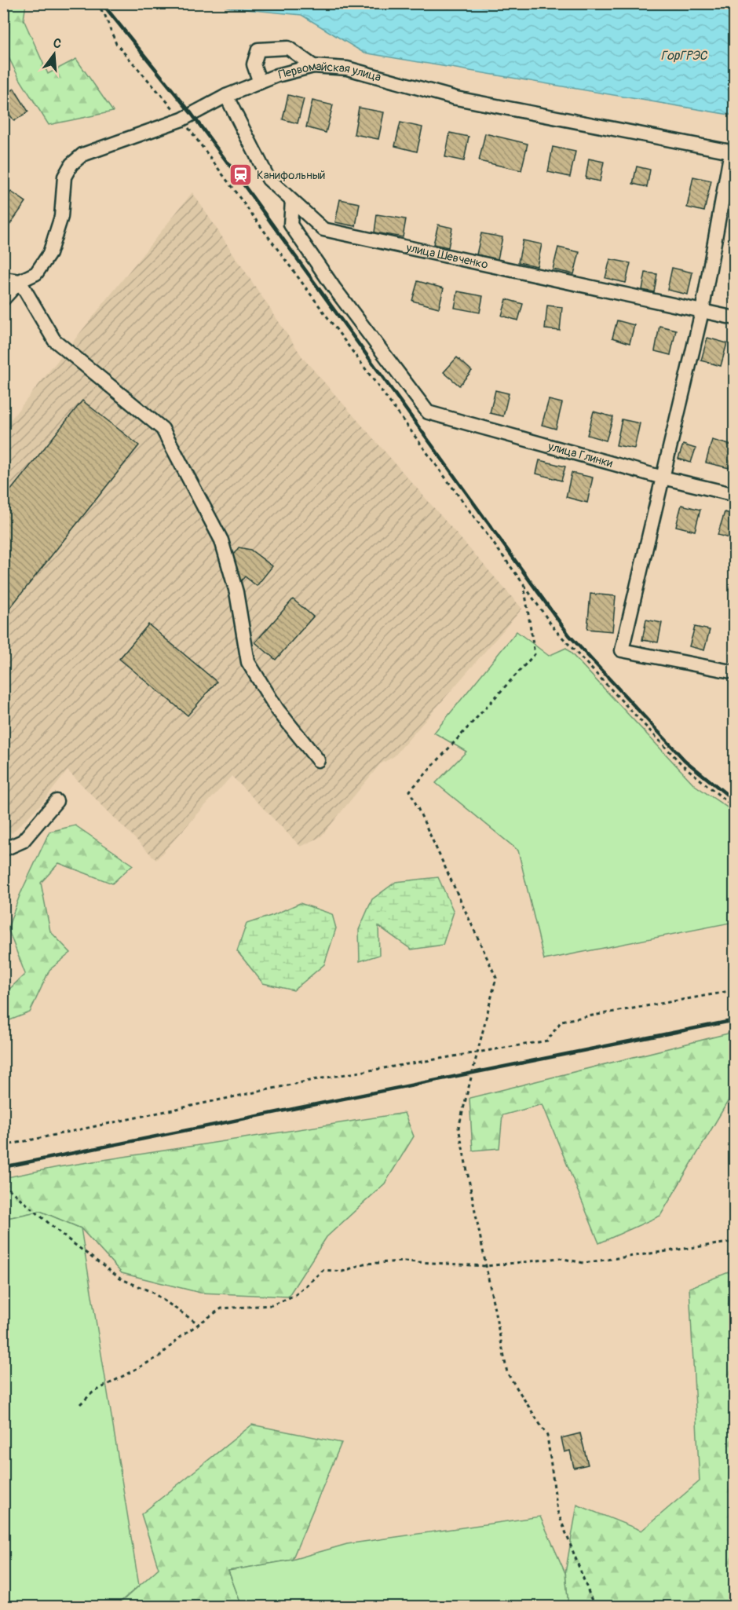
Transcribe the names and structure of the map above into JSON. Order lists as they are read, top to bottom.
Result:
{
  "streets": {
    "street": ["Первомайская улица", "улица Шевченко", "улица Глинки"]
  },
  "crossings": [
    ["Первомайская улица", "улица Шевченко"],
    ["улица Шевченко", "улица Глинки"]
  ],
  "water": ["ГорГРЭС"],
  "places": {
    "station": ["Канифольный"]
  },
  "north": "top"
}
